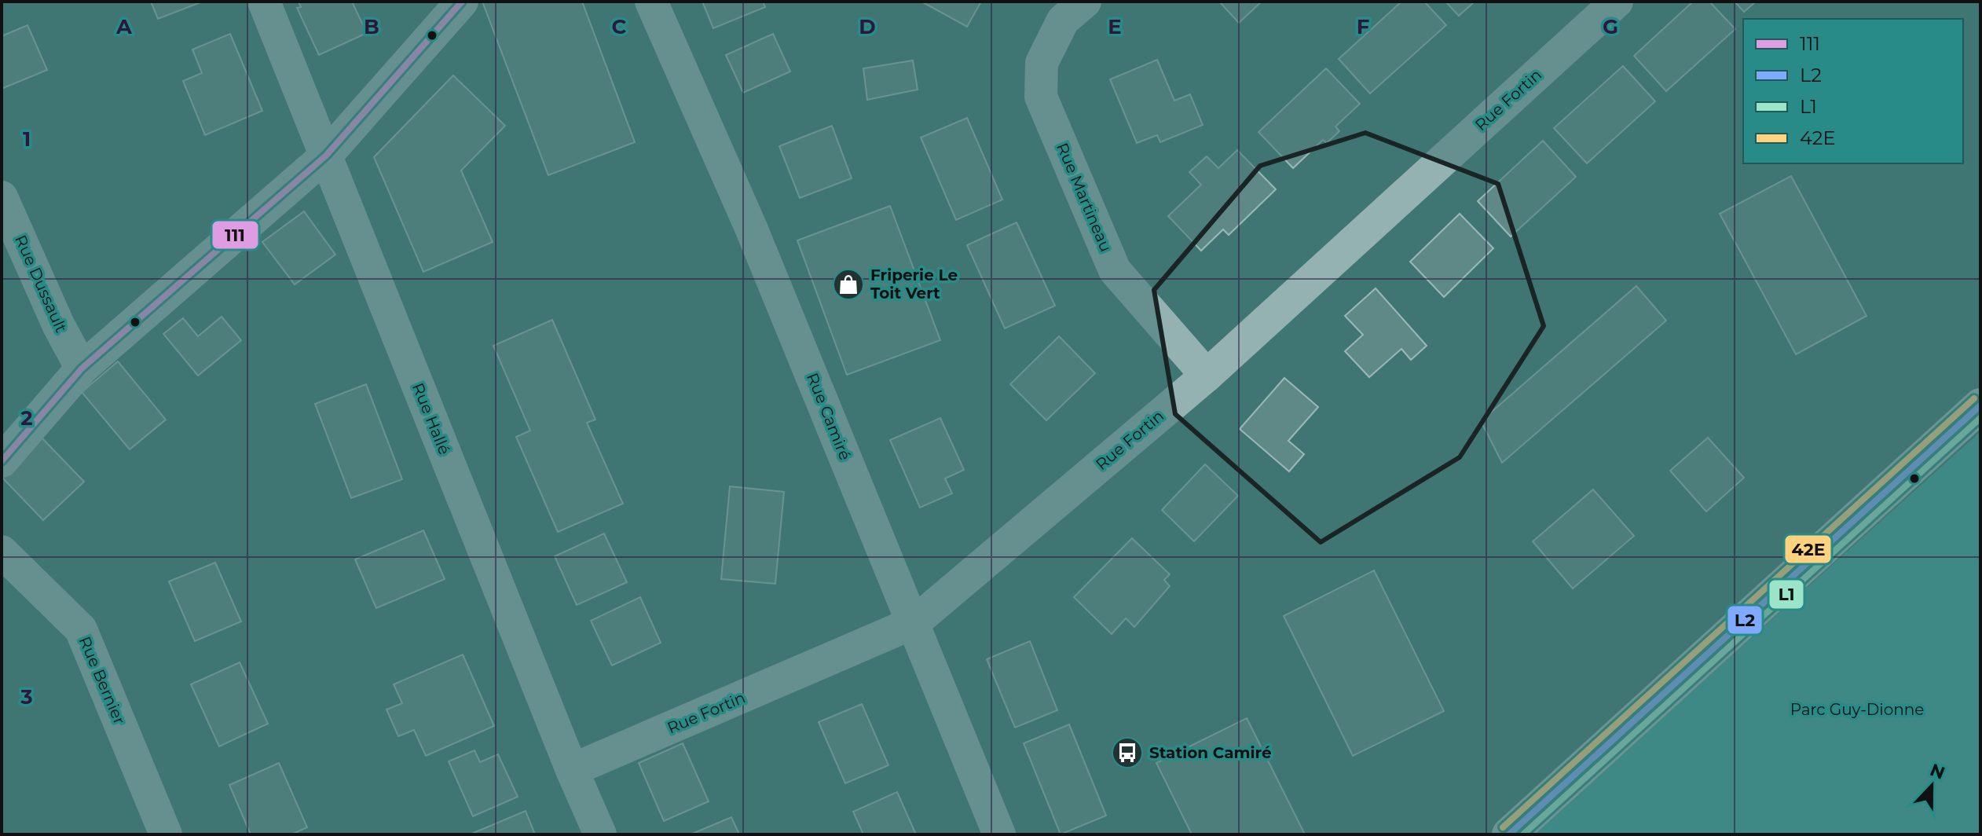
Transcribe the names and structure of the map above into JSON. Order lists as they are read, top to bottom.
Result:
{
  "streets": {
    "street": [
      "Rue Fortin",
      "Rue Martineau",
      "Rue Dussault",
      "Rue Camiré",
      "Rue Hallé",
      "Rue Bernier"
    ]
  },
  "crossings": [
    ["Rue Fortin", "Rue Martineau"],
    ["Rue Fortin", "Rue Camiré"],
    ["Rue Fortin", "Rue Hallé"]
  ],
  "parks": ["Parc Guy-Dionne"],
  "places": {
    "shop": ["Friperie Le Toit Vert"],
    "bus stop": ["Station Camiré"]
  },
  "lines": [
    "transit line 111",
    "transit line 42E",
    "transit line L2",
    "transit line L1"
  ],
  "legend": [
    "111",
    "L2",
    "L1",
    "42E"
  ],
  "north": "top",
  "grid": {
    "columns": [
      "A",
      "B",
      "C",
      "D",
      "E",
      "F",
      "G"
    ],
    "rows": ["1", "2", "3"]
  }
}
